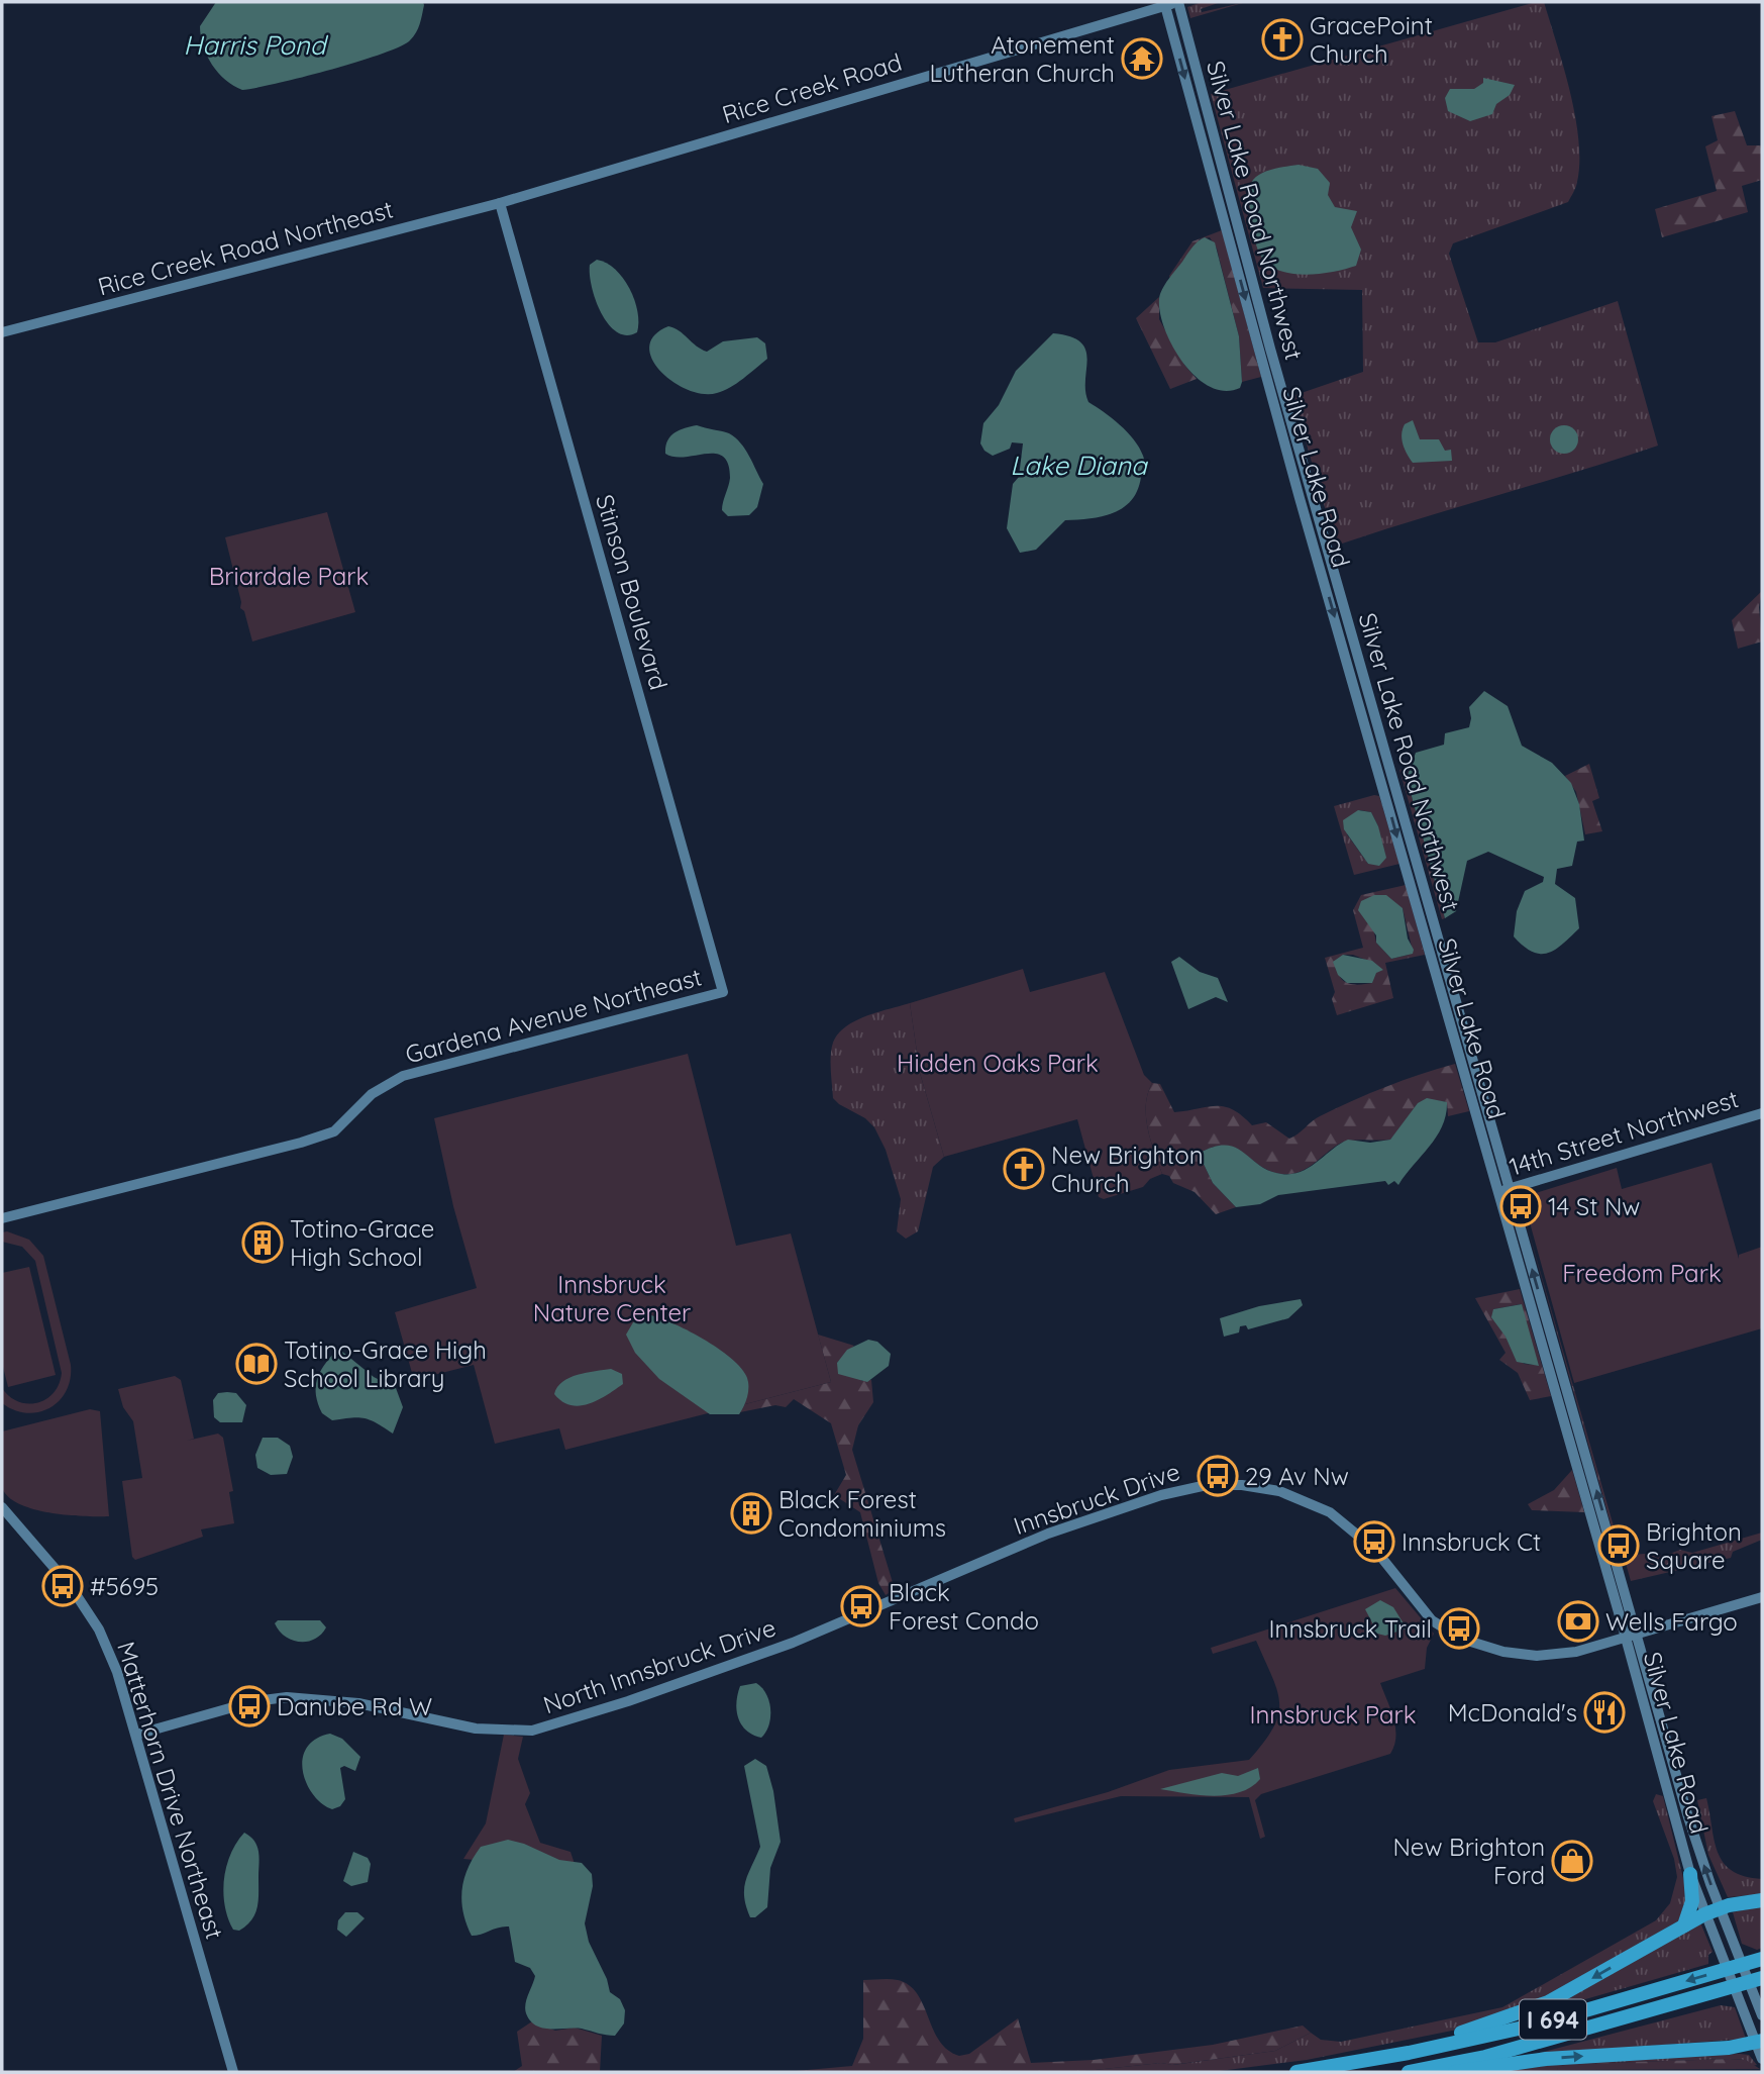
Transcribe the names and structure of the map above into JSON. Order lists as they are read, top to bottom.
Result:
{
  "streets": {
    "highway": ["I 694"],
    "street": [
      "Rice Creek Road",
      "Silver Lake Road Northwest",
      "Rice Creek Road Northeast",
      "Silver Lake Road",
      "Stinson Boulevard",
      "Gardena Avenue Northeast",
      "14th Street Northwest",
      "Innsbruck Drive",
      "North Innsbruck Drive",
      "Matterhorn Drive Northeast"
    ]
  },
  "crossings": [
    ["Rice Creek Road", "Silver Lake Road Northwest"],
    ["Rice Creek Road", "Rice Creek Road Northeast"],
    ["Rice Creek Road", "Silver Lake Road"],
    ["Rice Creek Road", "Stinson Boulevard"],
    ["Silver Lake Road Northwest", "Silver Lake Road"],
    ["Silver Lake Road Northwest", "14th Street Northwest"],
    ["Silver Lake Road Northwest", "Innsbruck Drive"],
    ["Rice Creek Road Northeast", "Stinson Boulevard"],
    ["Silver Lake Road", "14th Street Northwest"],
    ["Silver Lake Road", "Innsbruck Drive"],
    ["Stinson Boulevard", "Gardena Avenue Northeast"],
    ["Innsbruck Drive", "North Innsbruck Drive"],
    ["North Innsbruck Drive", "Matterhorn Drive Northeast"]
  ],
  "one_way": ["Silver Lake Road Northwest", "Silver Lake Road"],
  "water": ["Harris Pond", "Lake Diana"],
  "parks": [
    "Briardale Park",
    "Hidden Oaks Park",
    "Freedom Park",
    "Innsbruck Nature Center",
    "Innsbruck Park"
  ],
  "places": {
    "church": ["GracePoint Church", "New Brighton Church"],
    "temple": ["Atonement Lutheran Church"],
    "bus stop": [
      "14 St Nw",
      "29 Av Nw",
      "Innsbruck Ct",
      "Brighton Square",
      "#5695",
      "Black Forest Condo",
      "Innsbruck Trail",
      "Danube Rd W"
    ],
    "building": ["Totino-Grace High School", "Black Forest Condominiums"],
    "library": ["Totino-Grace High School Library"],
    "bank": ["Wells Fargo"],
    "restaurant": ["McDonald's"],
    "shop": ["New Brighton Ford"]
  }
}
